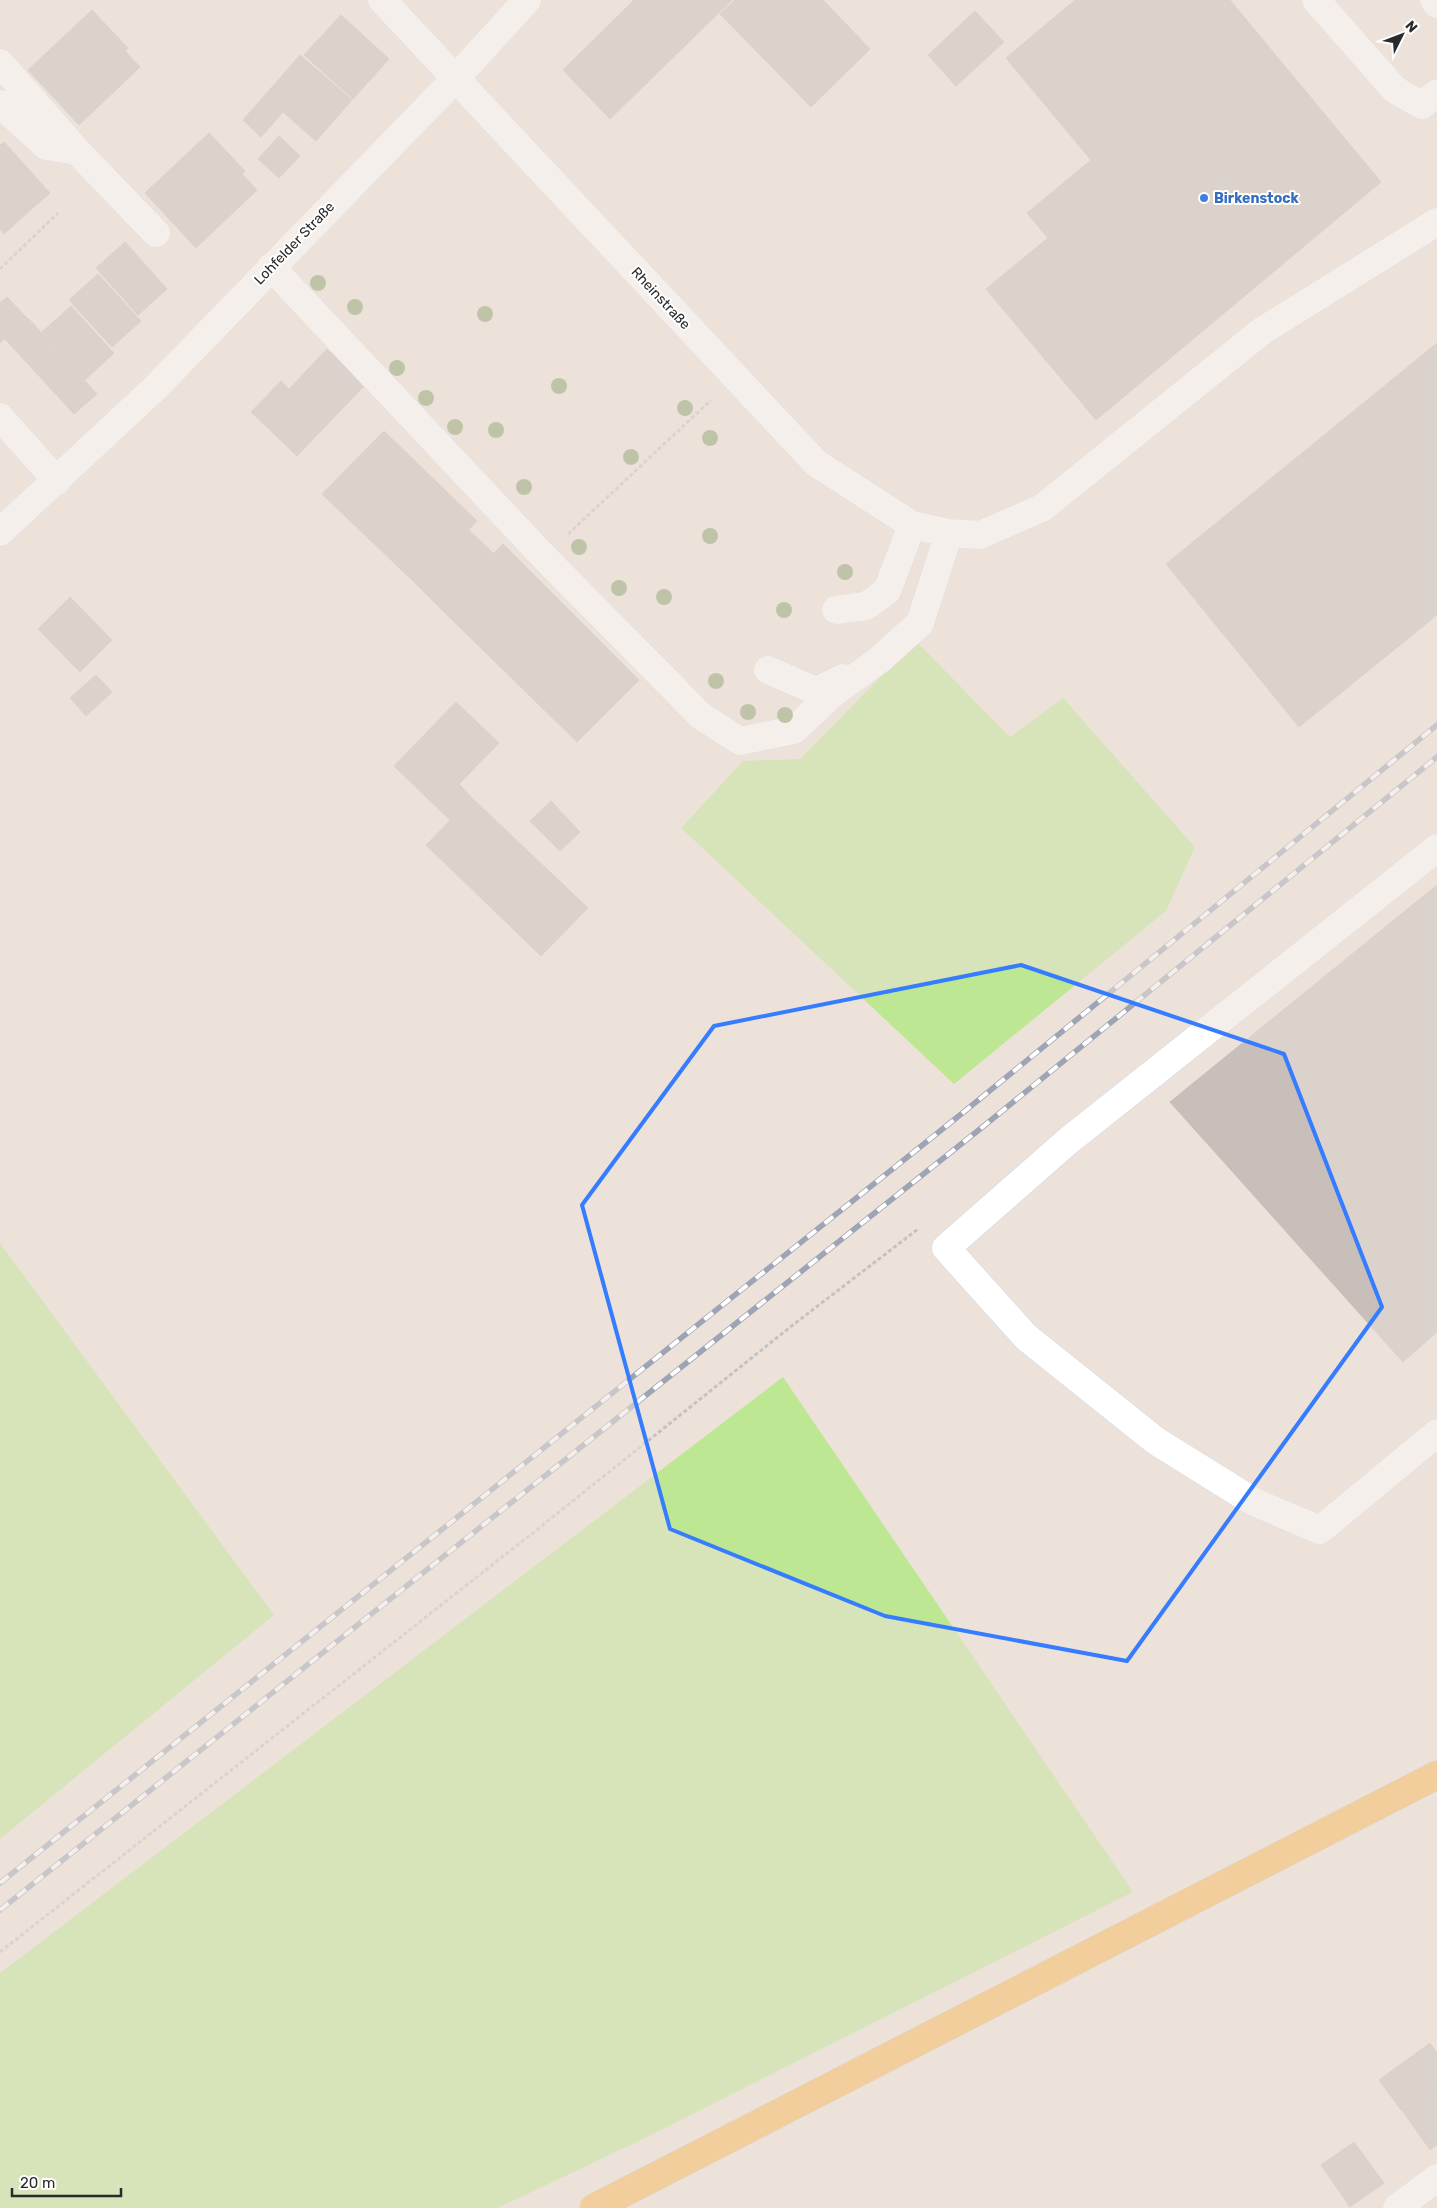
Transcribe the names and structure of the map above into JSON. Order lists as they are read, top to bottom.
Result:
{
  "streets": {
    "street": ["Lohfelder Straße", "Rheinstraße"]
  },
  "crossings": [
    ["Lohfelder Straße", "Rheinstraße"]
  ],
  "places": ["Birkenstock"],
  "scale_bar": "20 m",
  "north": "top right"
}
